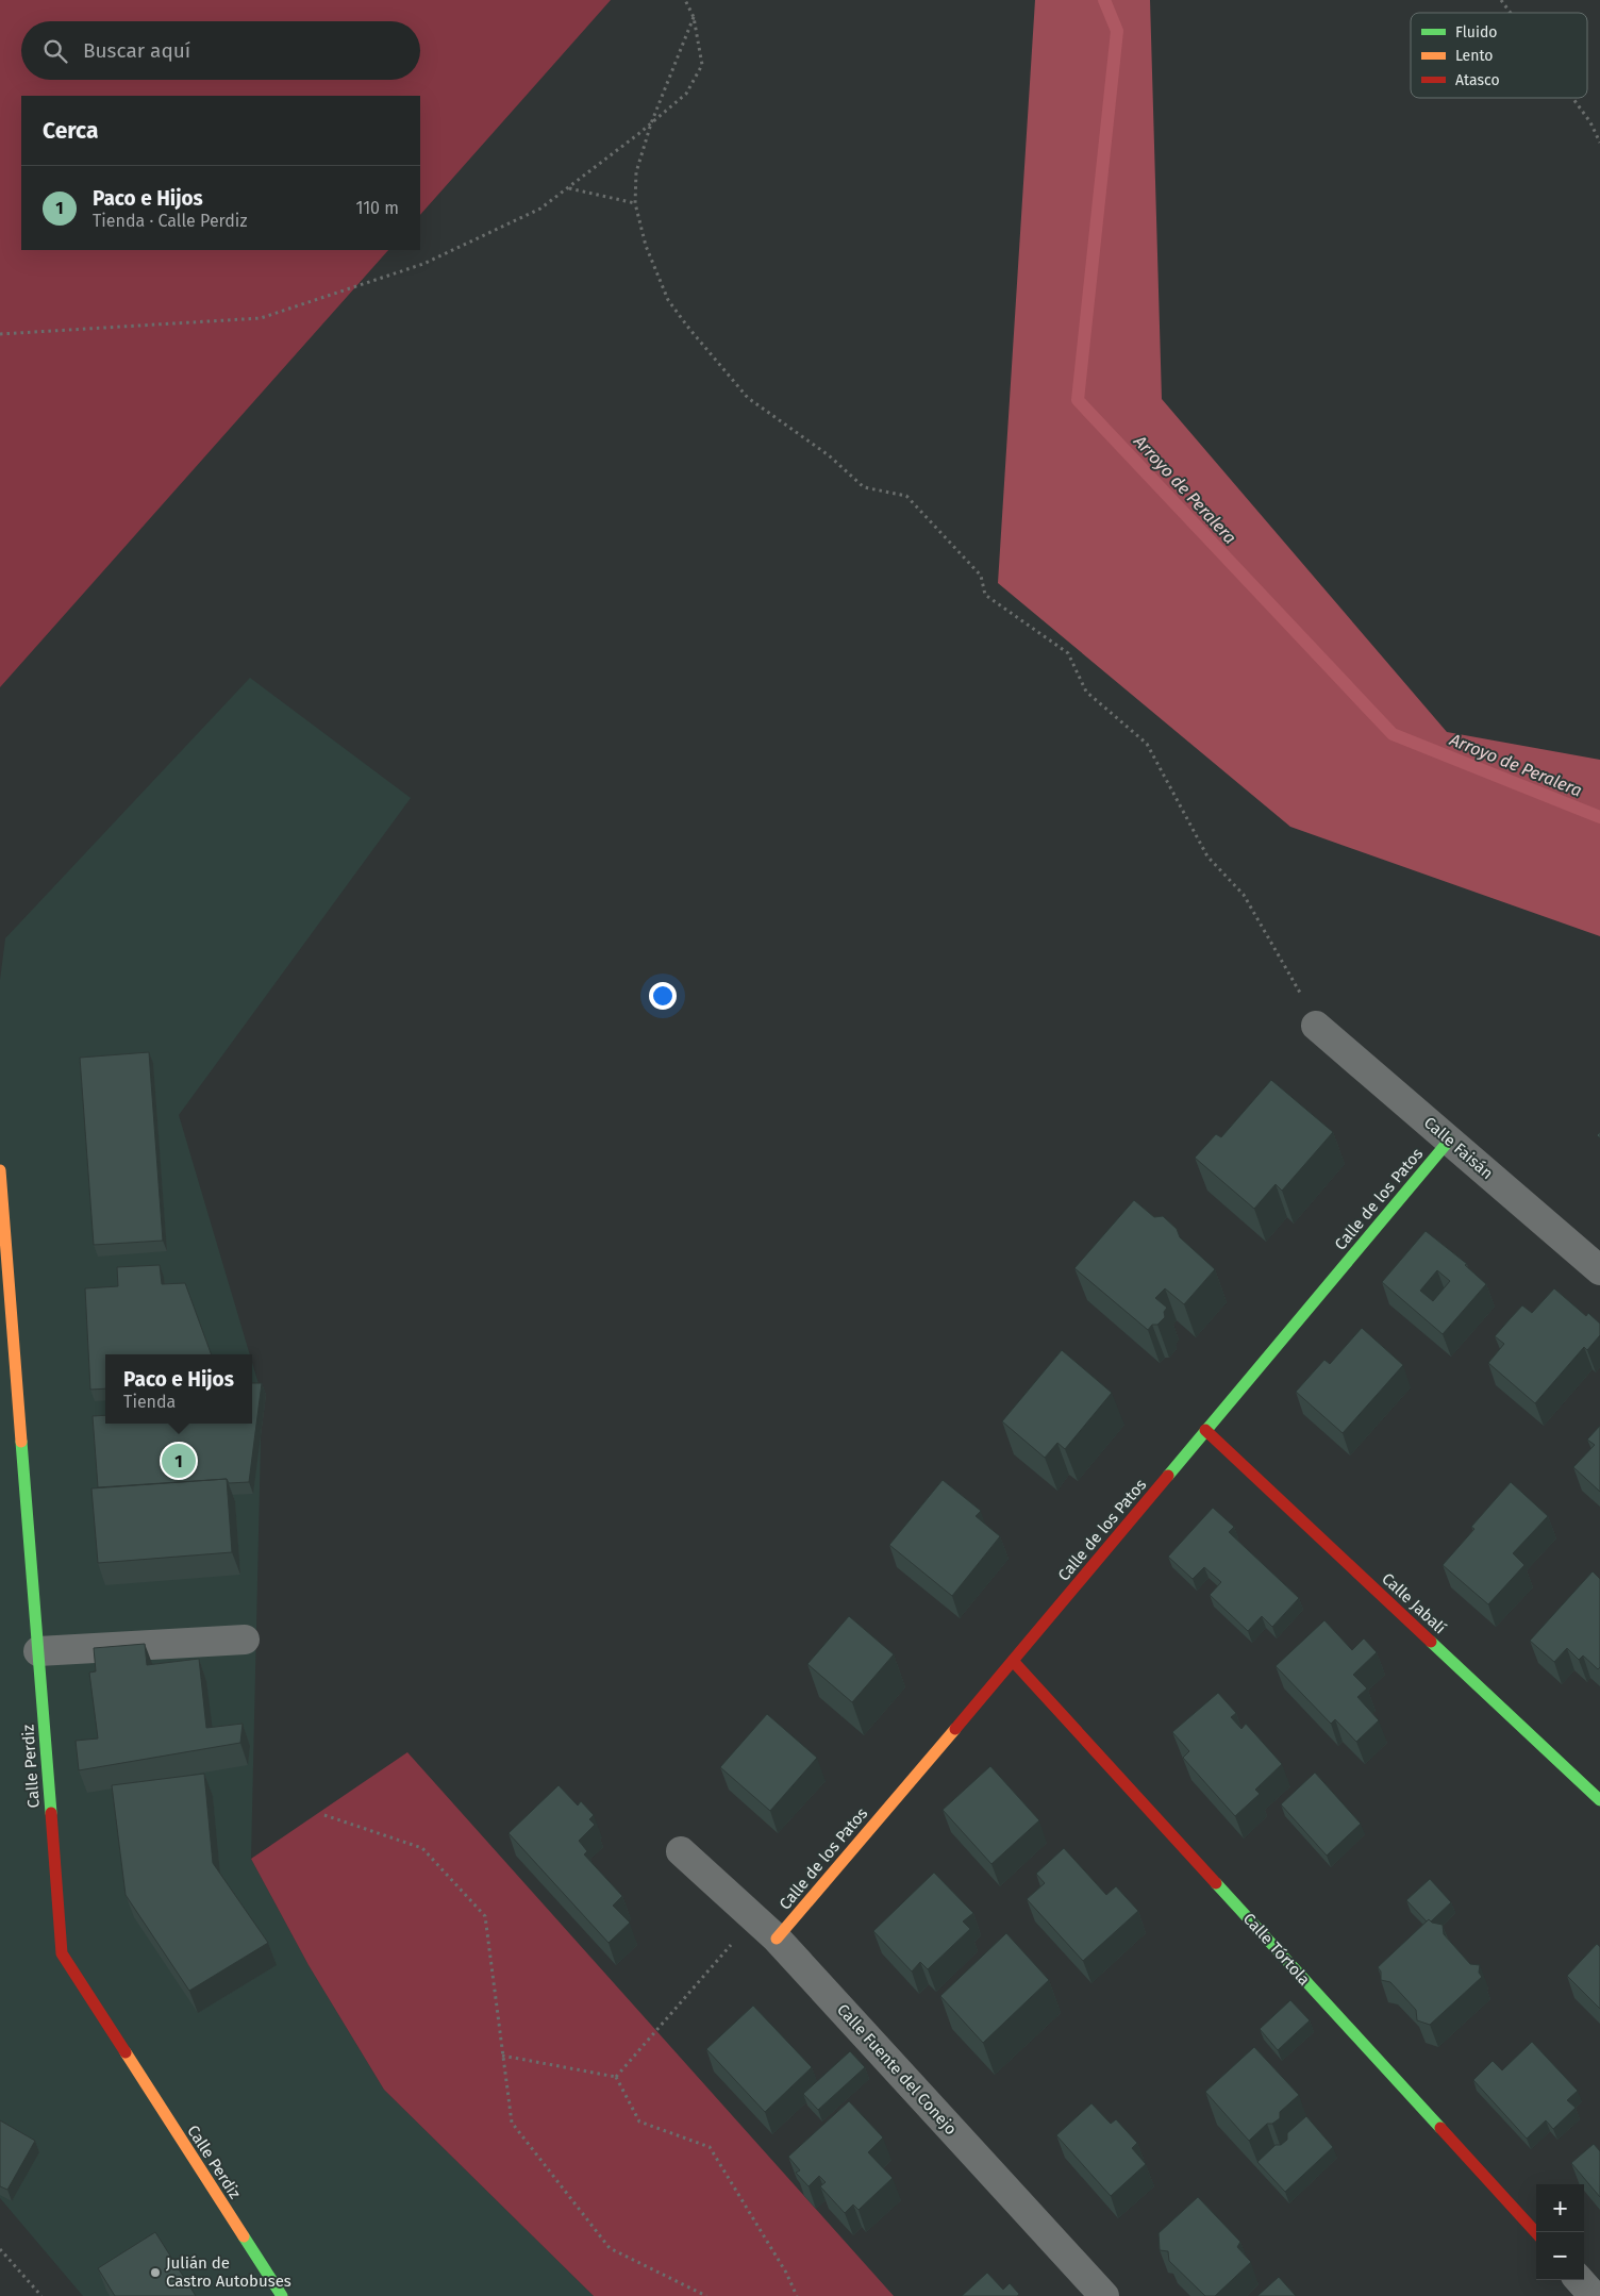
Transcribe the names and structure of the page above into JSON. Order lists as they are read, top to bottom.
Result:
{
  "streets": {
    "street": [
      "Calle Faisán",
      "Calle de los Patos",
      "Calle Jabalí",
      "Calle Perdiz",
      "Calle Tórtola",
      "Calle Fuente del Conejo"
    ]
  },
  "crossings": [
    ["Calle Faisán", "Calle de los Patos"],
    ["Calle de los Patos", "Calle Jabalí"],
    ["Calle de los Patos", "Calle Tórtola"],
    ["Calle de los Patos", "Calle Fuente del Conejo"]
  ],
  "water": ["Arroyo de Peralera"],
  "places": ["Julián de Castro Autobuses"],
  "legend": ["Fluido", "Lento", "Atasco"],
  "page": {
    "search": "Buscar aquí",
    "heading": "Cerca",
    "list": [
      {
        "mark": "1",
        "name": "Paco e Hijos",
        "note": "Tienda · Calle Perdiz",
        "value": "110 m"
      }
    ],
    "popup": ["Paco e Hijos", "Tienda"],
    "pins": "1",
    "map_buttons": ["+", "−"]
  }
}
